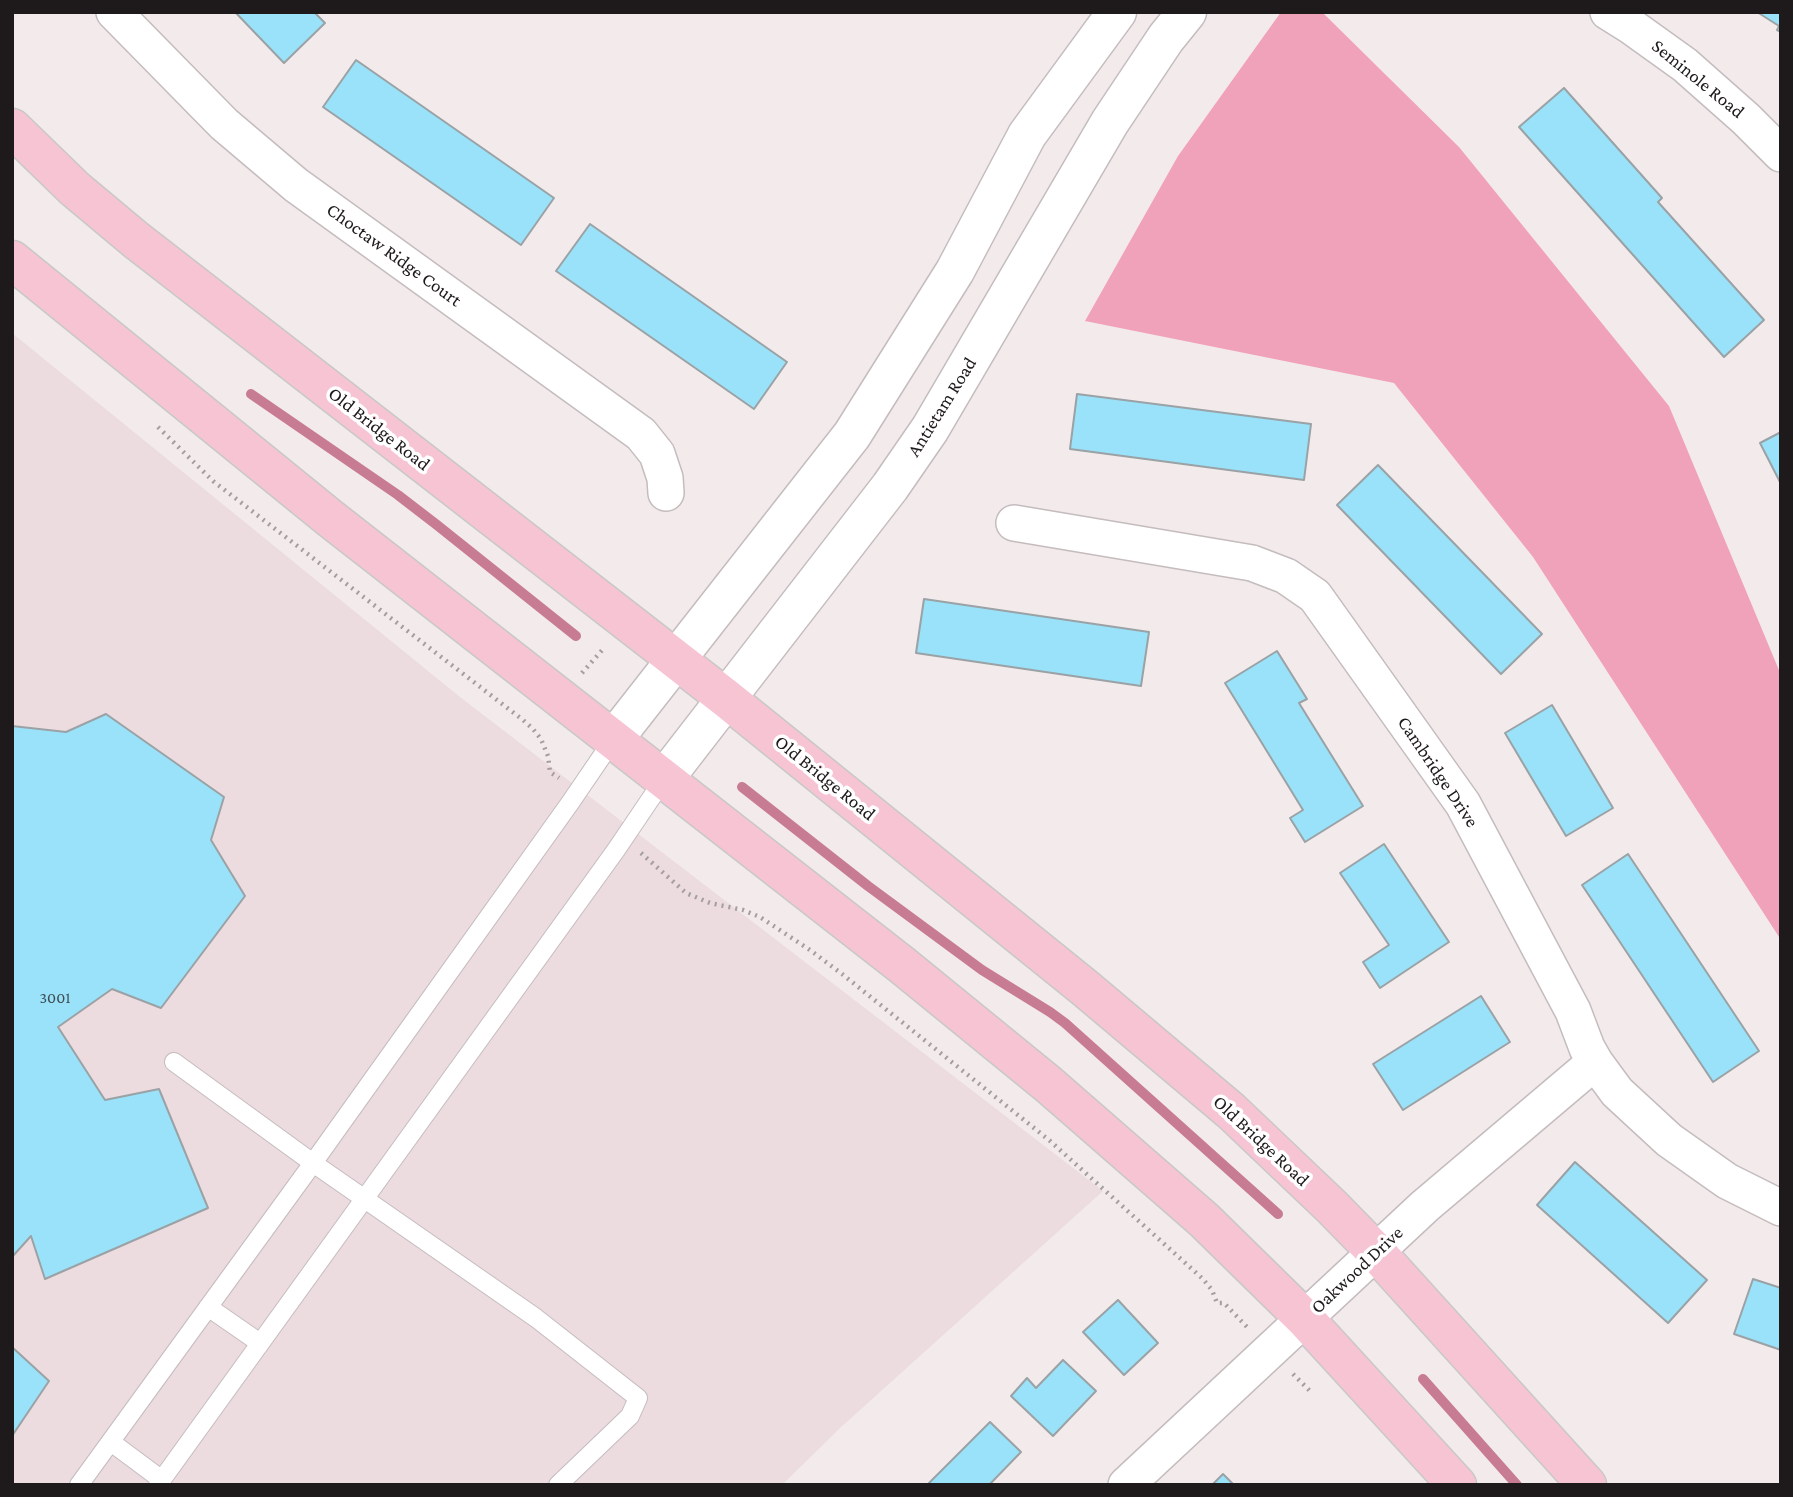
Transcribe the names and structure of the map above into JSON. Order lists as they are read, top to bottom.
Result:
{
  "streets": {
    "main road": ["Old Bridge Road"],
    "street": [
      "Seminole Road",
      "Choctaw Ridge Court",
      "Antietam Road",
      "Cambridge Drive",
      "Oakwood Drive"
    ]
  },
  "crossings": [
    ["Antietam Road", "Old Bridge Road"],
    ["Old Bridge Road", "Oakwood Drive"],
    ["Cambridge Drive", "Oakwood Drive"]
  ],
  "house_numbers": ["3001"]
}
